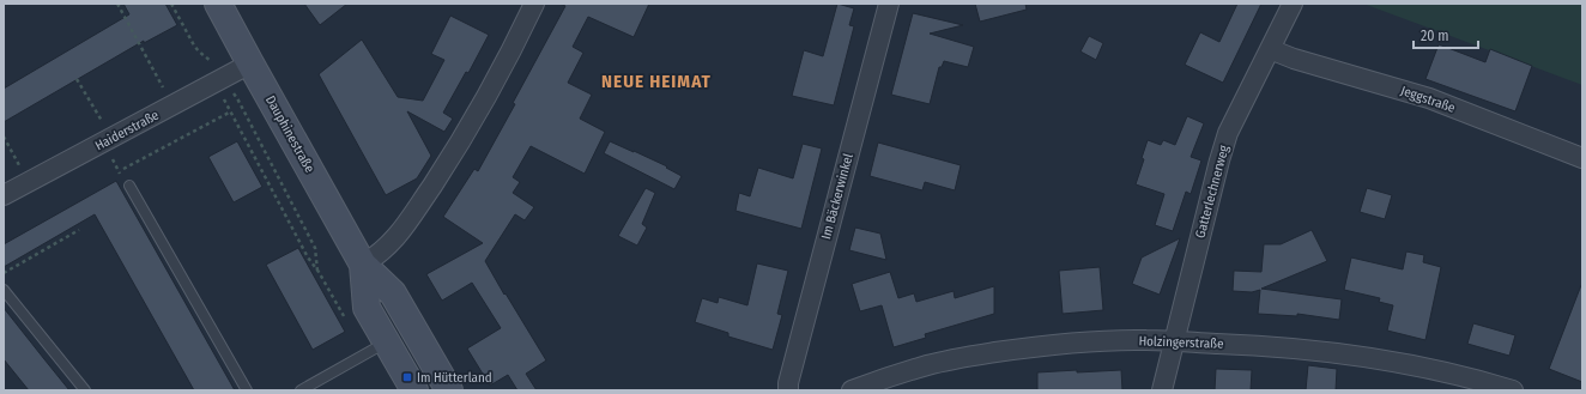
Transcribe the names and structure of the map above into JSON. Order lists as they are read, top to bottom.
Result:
{
  "streets": {
    "main road": ["Dauphinestraße"],
    "street": [
      "Jeggstraße",
      "Haiderstraße",
      "Gatterlechnerweg",
      "Im Bäckerwinkel",
      "Holzingerstraße"
    ]
  },
  "crossings": [
    ["Jeggstraße", "Gatterlechnerweg"],
    ["Haiderstraße", "Dauphinestraße"],
    ["Gatterlechnerweg", "Holzingerstraße"]
  ],
  "districts": ["NEUE HEIMAT"],
  "places": {
    "transit": ["Im Hütterland"]
  },
  "scale_bar": "20 m"
}
